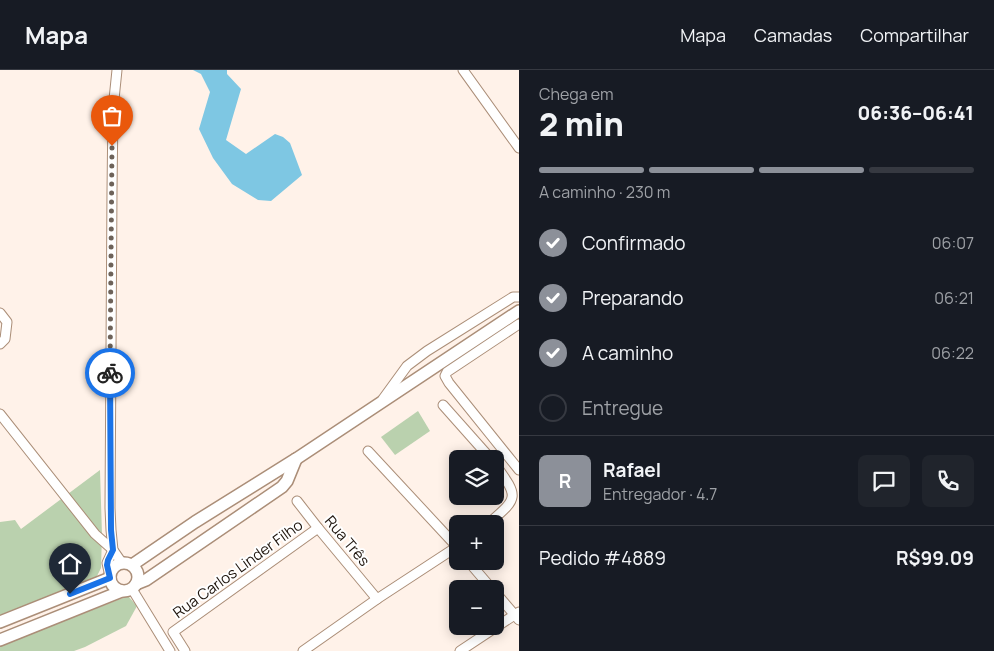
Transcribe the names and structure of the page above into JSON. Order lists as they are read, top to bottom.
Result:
{
  "streets": {
    "street": ["Rua Três", "Rua Carlos Linder Filho"]
  },
  "crossings": [
    ["Rua Três", "Rua Carlos Linder Filho"]
  ],
  "page": {
    "header": "Mapa",
    "nav": ["Mapa", "Camadas", "Compartilhar"],
    "heading": ["2 min", "Chega em", "06:36–06:41"],
    "panel": [
      "Rafael",
      "Entregador · 4.7",
      "Pedido #4889",
      "R$99.09"
    ],
    "bar": "A caminho · 230 m",
    "list": [
      ["Confirmado", "06:07"],
      ["Preparando", "06:21"],
      ["A caminho", "06:22"],
      "Entregue"
    ],
    "map_buttons": ["+", "−"],
    "round": "R"
  }
}
